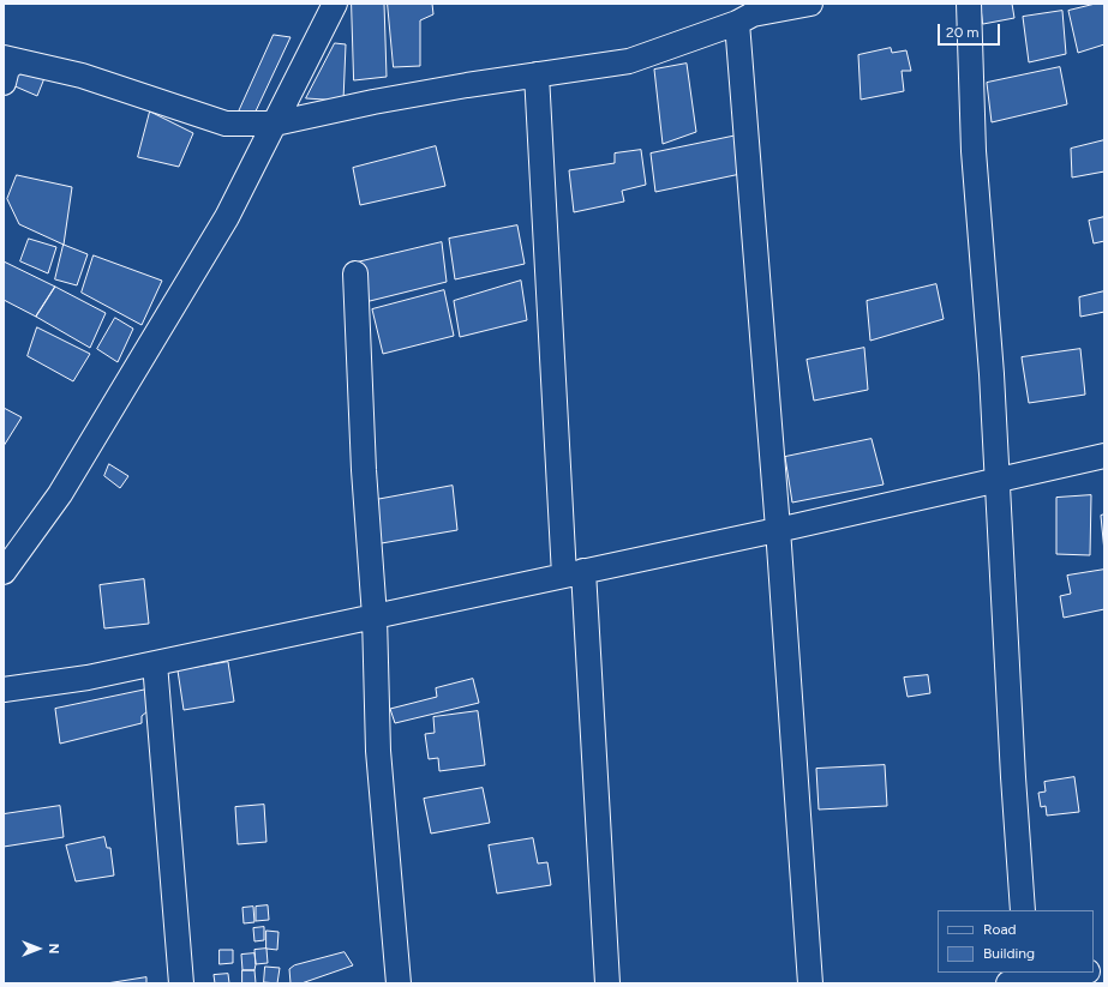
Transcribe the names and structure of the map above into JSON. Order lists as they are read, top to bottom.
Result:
{
  "legend": ["Road", "Building"],
  "scale_bar": "20 m",
  "north": "right"
}
